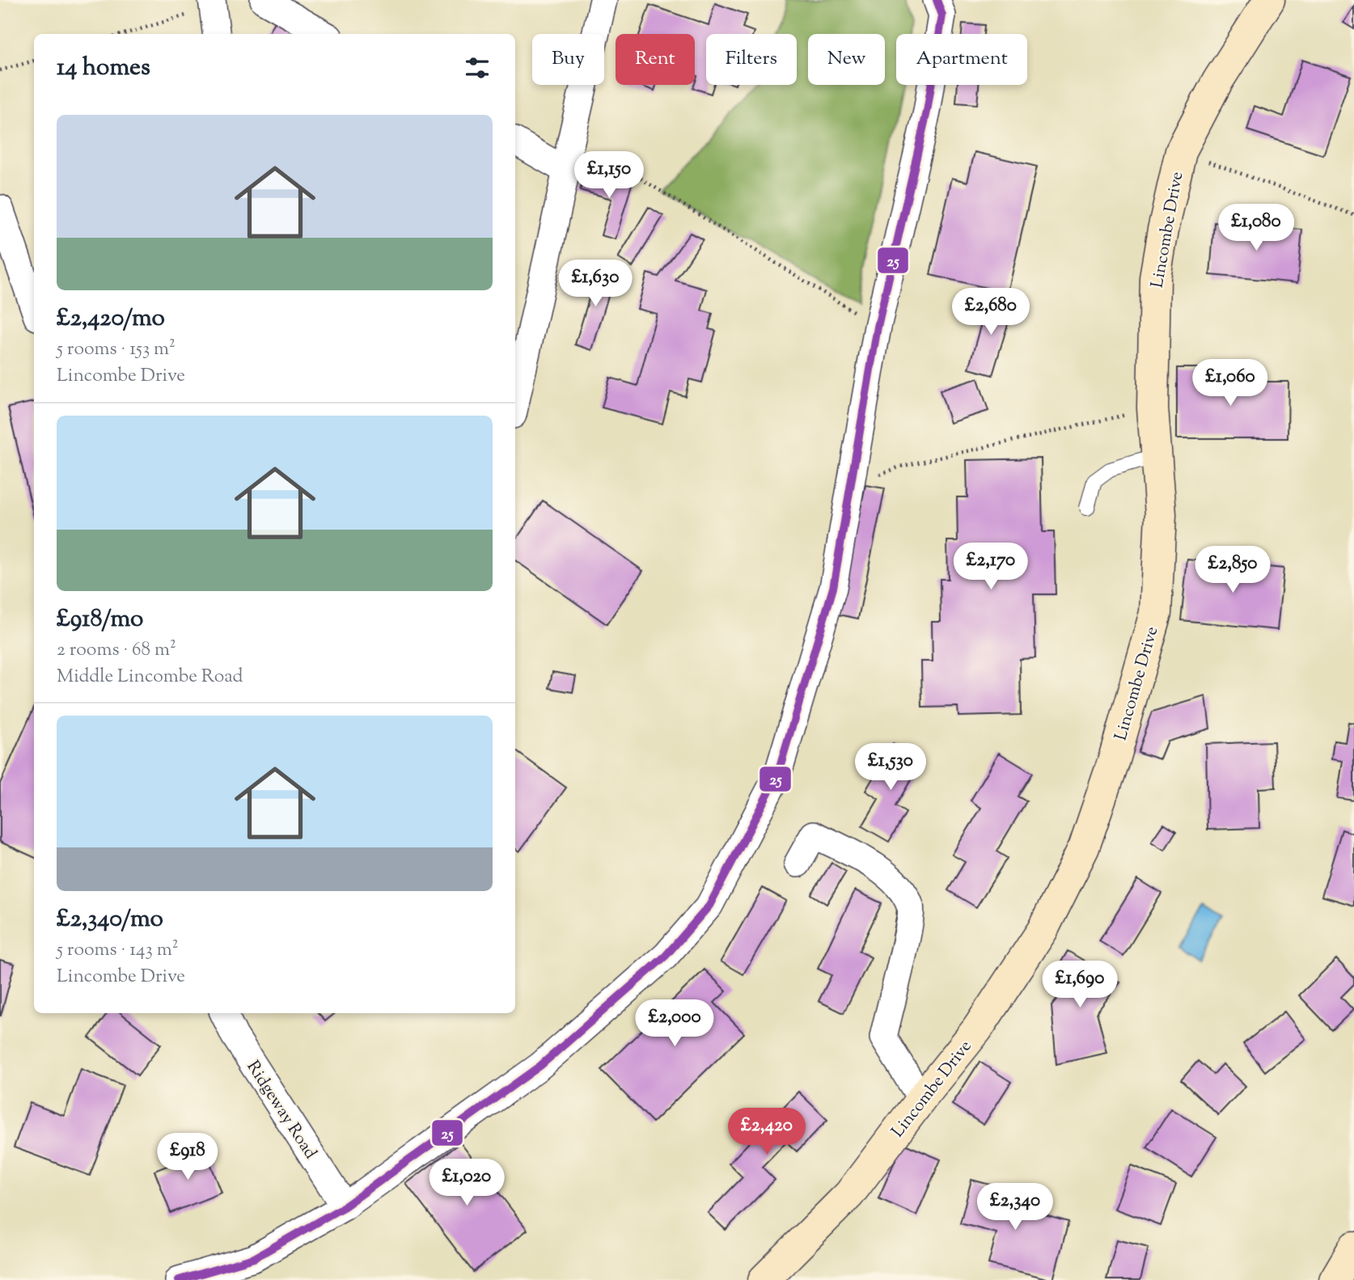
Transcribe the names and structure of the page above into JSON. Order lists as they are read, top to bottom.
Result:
{
  "streets": {
    "street": ["Lincombe Drive", "Ridgeway Road"]
  },
  "lines": ["transit line 25"],
  "page": {
    "chip": [
      "Buy",
      "Rent",
      "Filters",
      "New",
      "Apartment"
    ],
    "heading": "14 homes",
    "list": [
      {
        "name": "£2,420/mo",
        "note": "5 rooms · 153 m² · Lincombe Drive"
      },
      {
        "name": "£918/mo",
        "note": "2 rooms · 68 m² · Middle Lincombe Road"
      },
      {
        "name": "£2,340/mo",
        "note": "5 rooms · 143 m² · Lincombe Drive"
      }
    ],
    "price": [
      "£1,150",
      "£1,080",
      "£1,630",
      "£2,680",
      "£1,060",
      "£2,170",
      "£2,850",
      "£1,530",
      "£1,690",
      "£2,000",
      "£2,420",
      "£918",
      "£1,020",
      "£2,340"
    ]
  }
}
